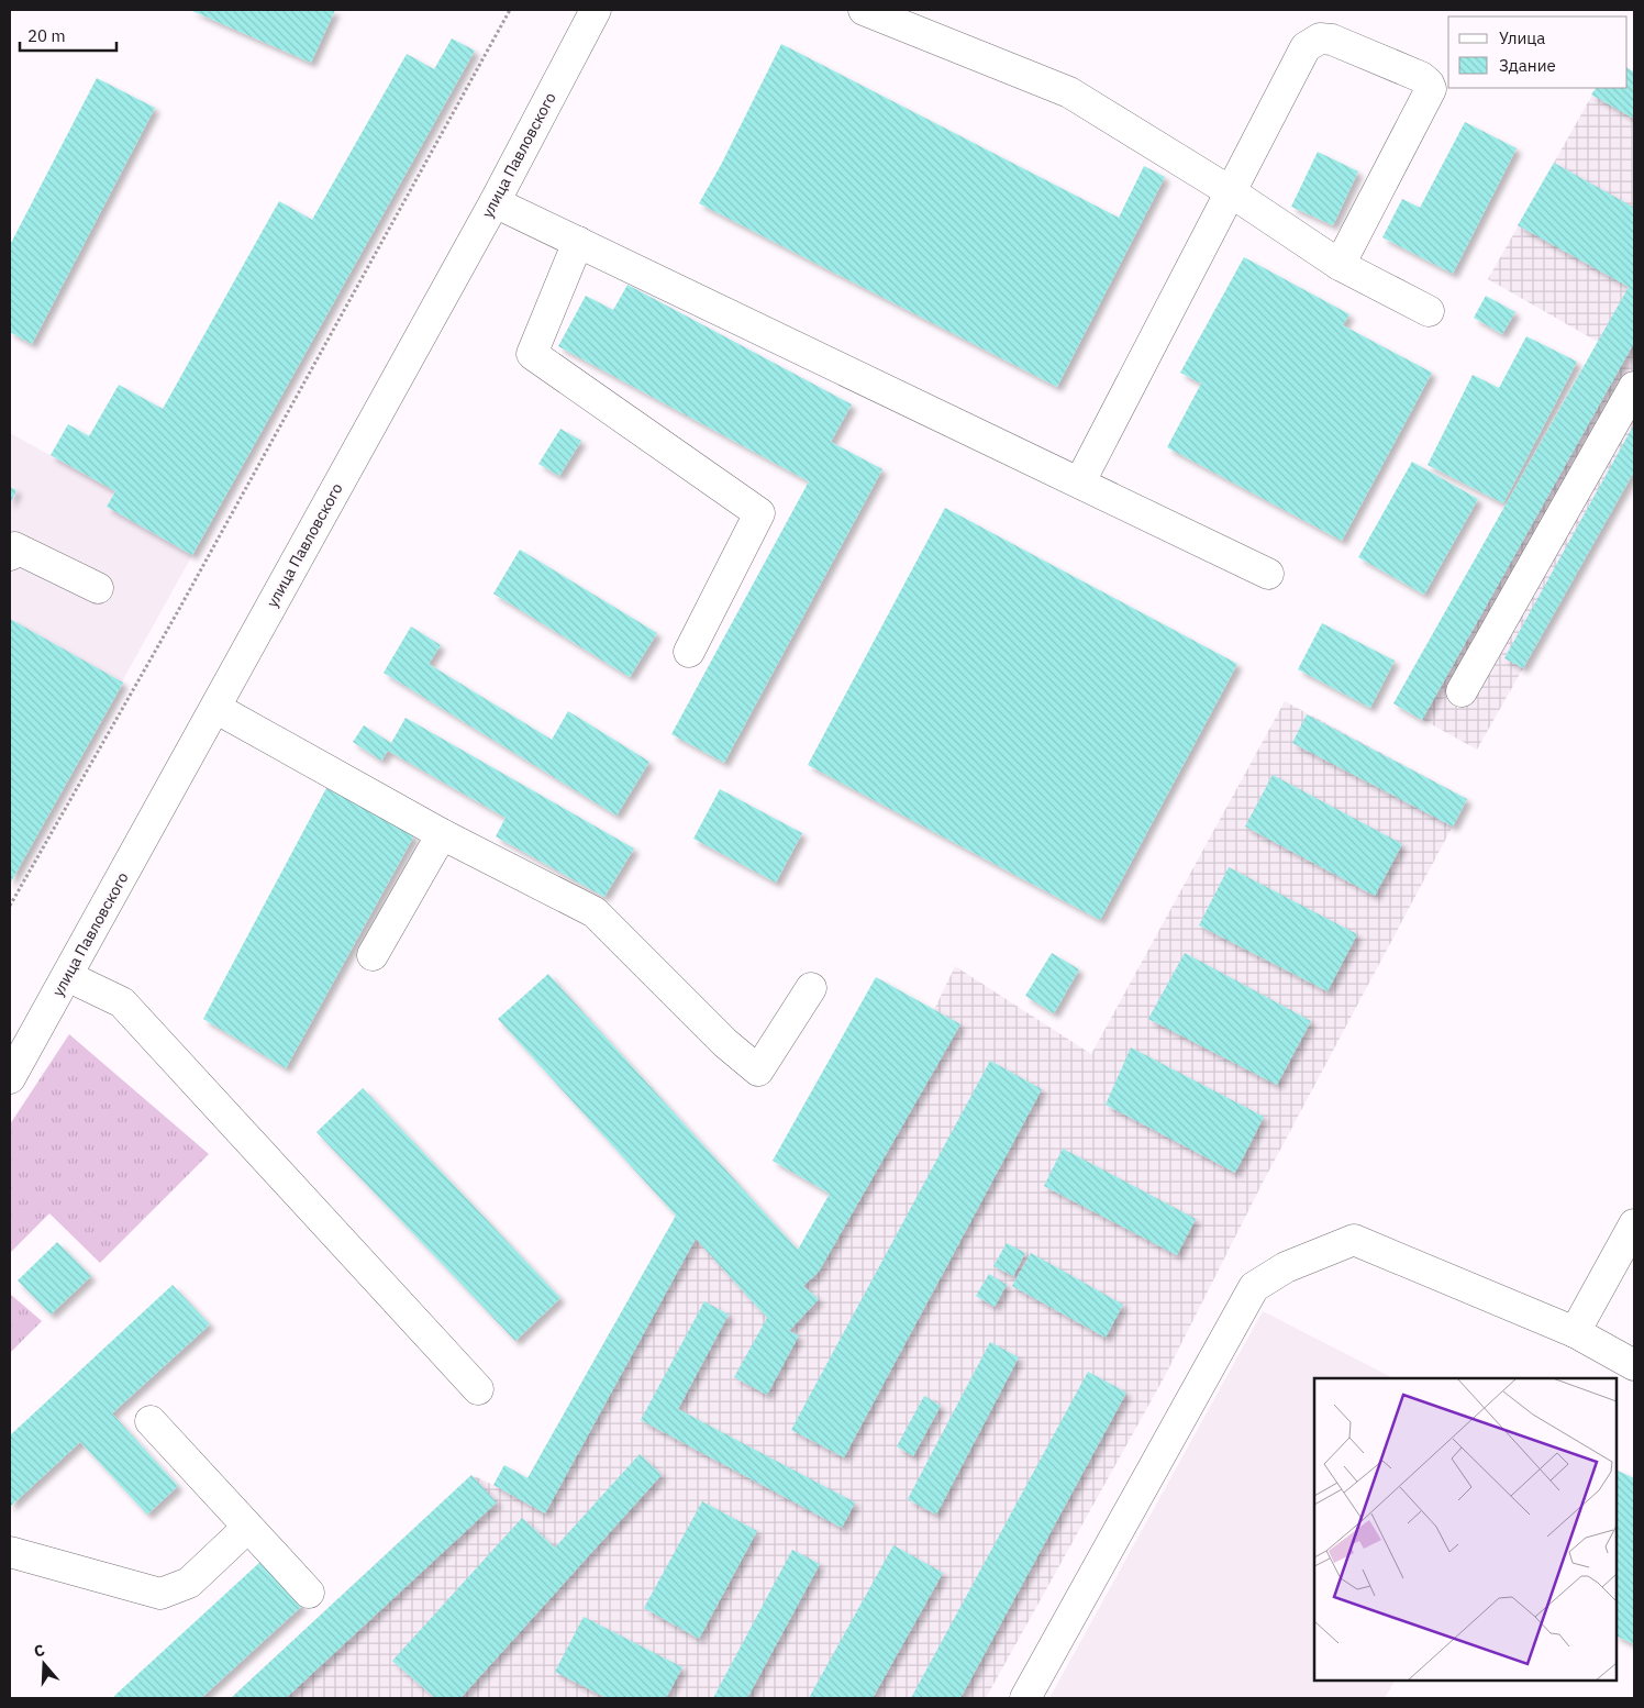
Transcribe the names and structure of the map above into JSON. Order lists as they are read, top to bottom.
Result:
{
  "streets": {
    "street": ["улица Павловского"]
  },
  "legend": ["Улица", "Здание"],
  "scale_bar": "20 m",
  "north": "top"
}
